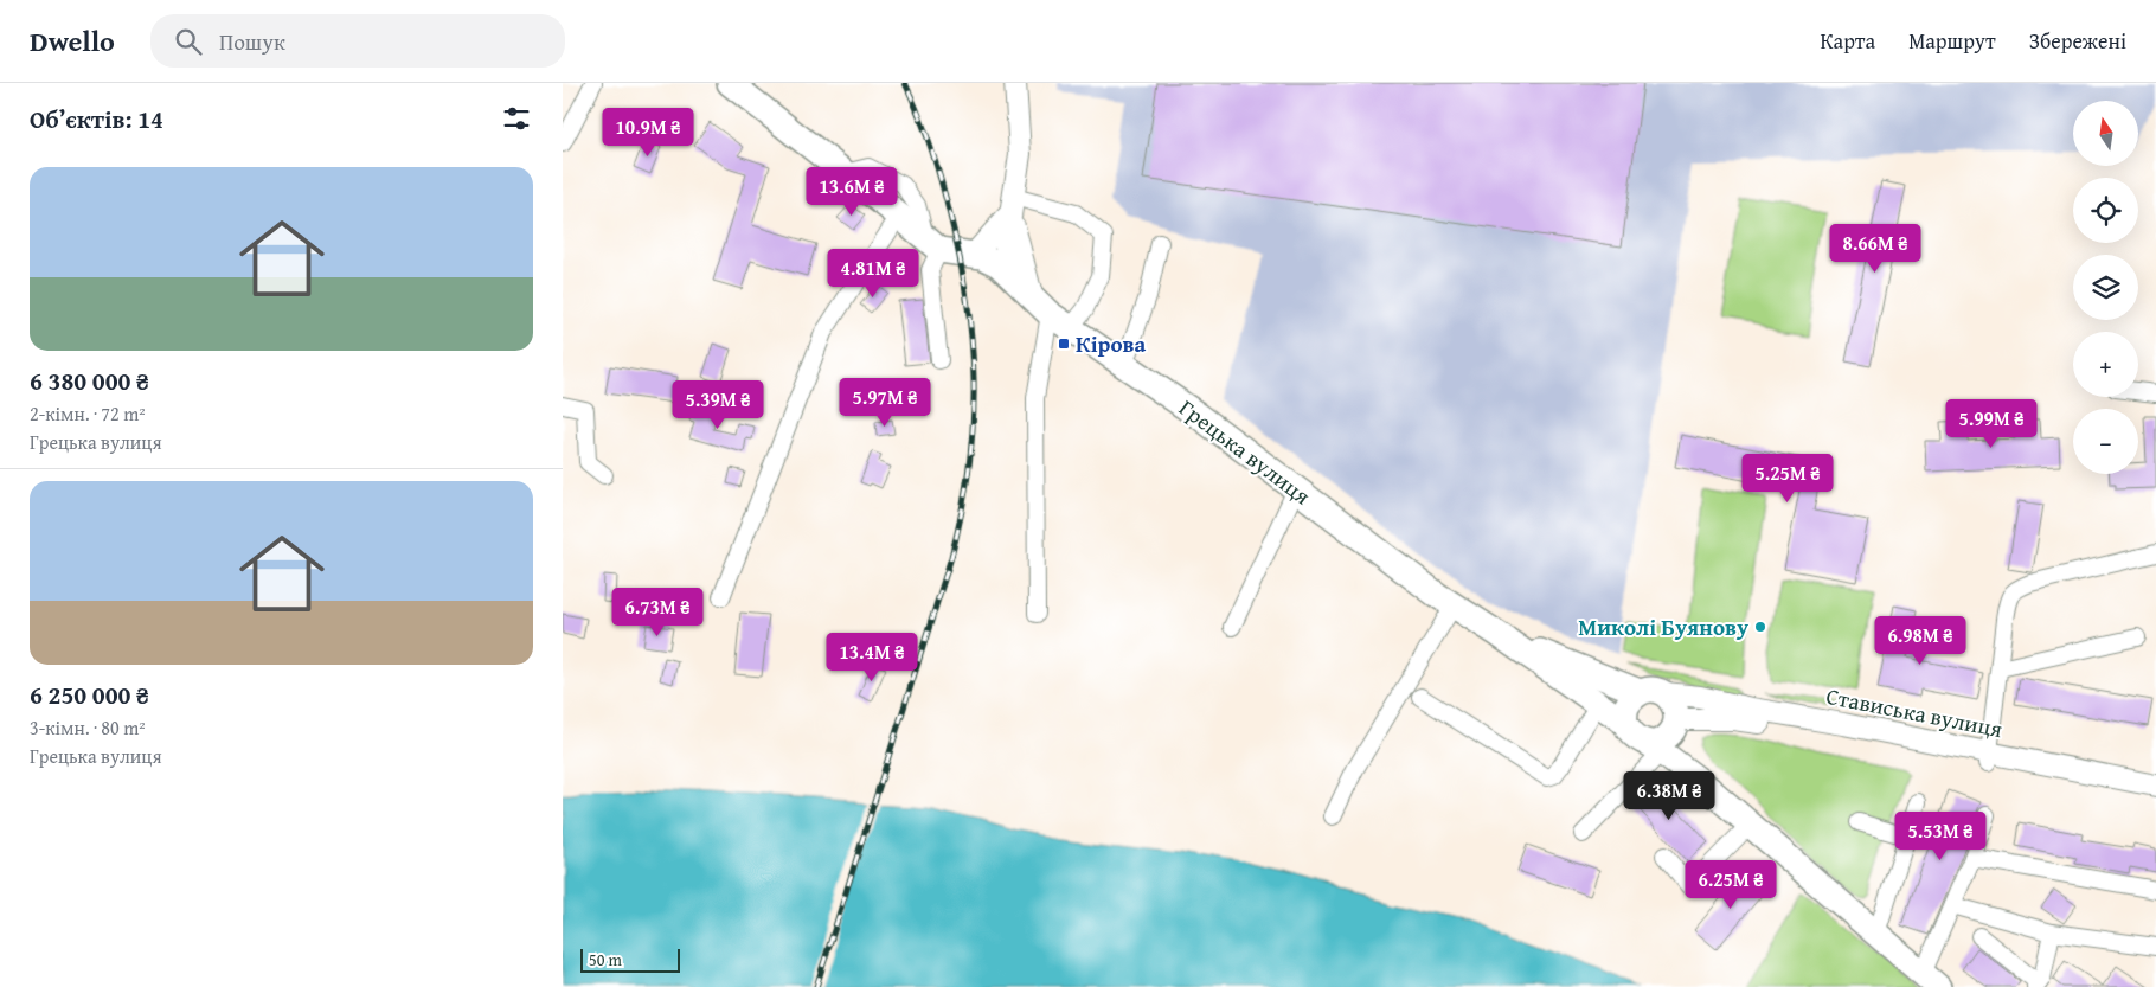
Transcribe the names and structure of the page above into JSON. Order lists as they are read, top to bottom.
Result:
{
  "streets": {
    "highway": ["Грецька вулиця"],
    "main road": ["Стависька вулиця"]
  },
  "crossings": [
    ["Грецька вулиця", "Стависька вулиця"]
  ],
  "places": {
    "transit": ["Кірова"],
    "other": ["Миколі Буянову"]
  },
  "scale_bar": "50 m",
  "north": "top",
  "page": {
    "header": "Dwello",
    "search": "Пошук",
    "nav": ["Карта", "Маршрут", "Збережені"],
    "heading": "Об’єктів: 14",
    "map_buttons": ["+", "−"],
    "price": [
      "10.9M ₴",
      "13.6M ₴",
      "8.66M ₴",
      "4.81M ₴",
      "5.97M ₴",
      "5.39M ₴",
      "5.99M ₴",
      "5.25M ₴",
      "6.73M ₴",
      "6.98M ₴",
      "13.4M ₴",
      "6.38M ₴",
      "5.53M ₴",
      "6.25M ₴"
    ],
    "list": [
      {
        "name": "6 380 000 ₴",
        "note": "2-кімн. · 72 m² · Грецька вулиця"
      },
      {
        "name": "6 250 000 ₴",
        "note": "3-кімн. · 80 m² · Грецька вулиця"
      }
    ],
    "scale": "50 m"
  }
}
